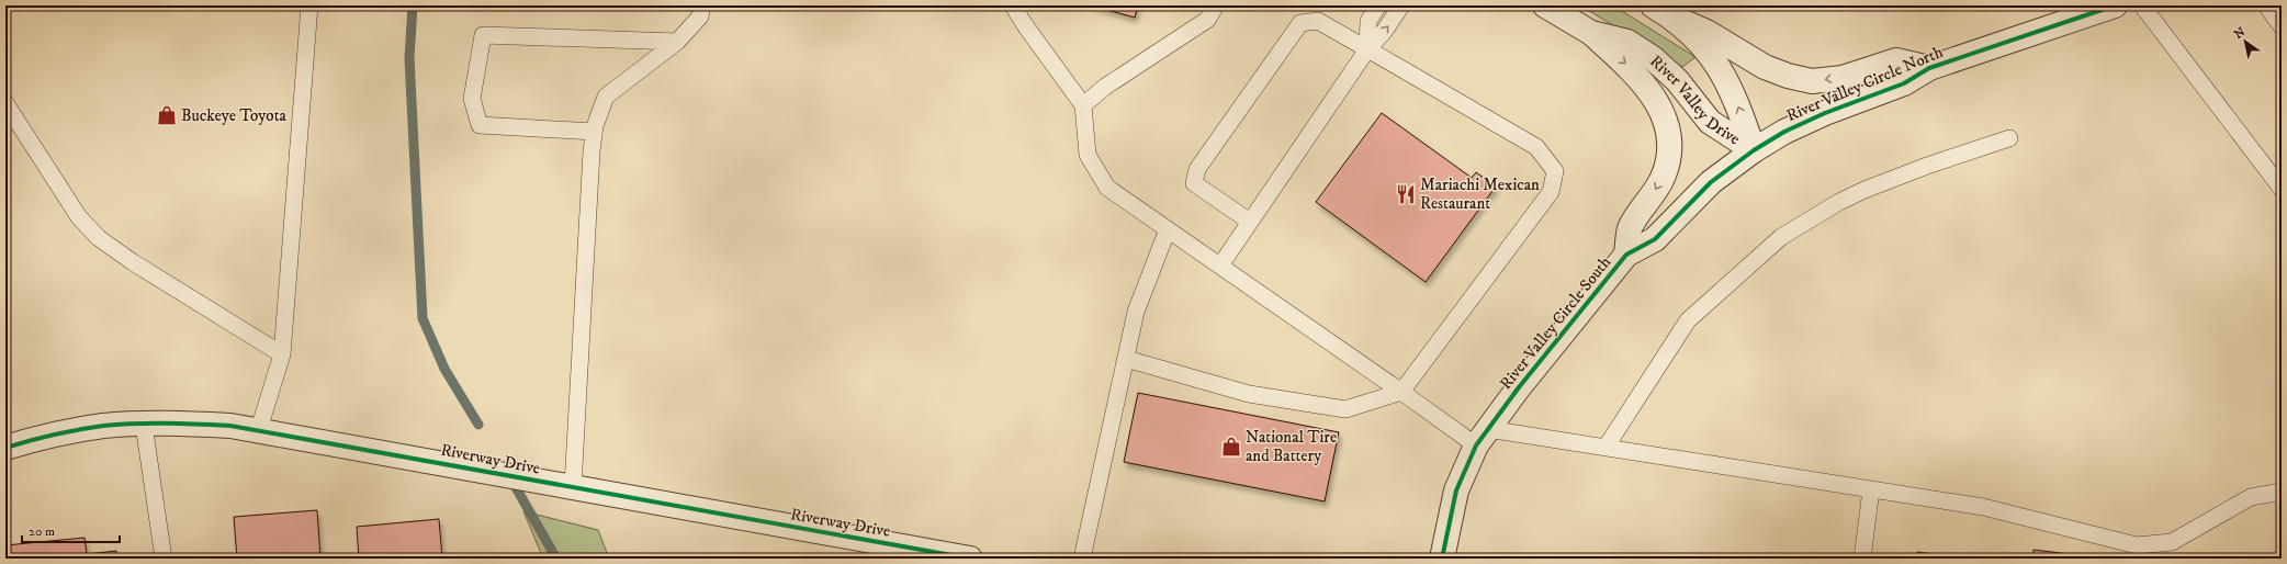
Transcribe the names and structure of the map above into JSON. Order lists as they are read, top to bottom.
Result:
{
  "streets": {
    "street": [
      "River Valley Circle North",
      "River Valley Drive",
      "River Valley Circle South",
      "Riverway Drive"
    ]
  },
  "crossings": [
    ["River Valley Circle North", "River Valley Drive"],
    ["River Valley Circle North", "River Valley Circle South"],
    ["River Valley Drive", "River Valley Circle South"]
  ],
  "one_way": ["River Valley Circle North"],
  "places": {
    "shop": ["Buckeye Toyota", "National Tire and Battery"],
    "restaurant": ["Mariachi Mexican Restaurant"]
  },
  "scale_bar": "20 m",
  "north": "top left"
}
